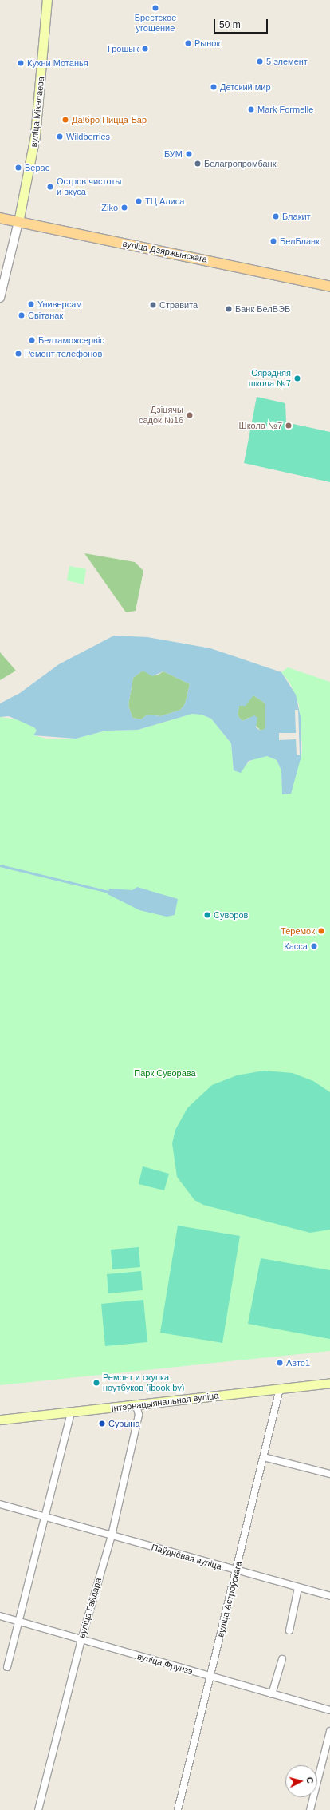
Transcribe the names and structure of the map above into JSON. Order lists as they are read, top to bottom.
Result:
{
  "streets": {
    "main road": ["вуліца Мікалаева", "вуліца Дзяржынскага", "Інтэрнацыянальная вуліца"],
    "street": [
      "Паўднёвая вуліца",
      "вуліца Астроўскага",
      "вуліца Гайдара",
      "вуліца Фрунзэ"
    ]
  },
  "crossings": [
    ["вуліца Мікалаева", "вуліца Дзяржынскага"],
    ["Інтэрнацыянальная вуліца", "вуліца Астроўскага"],
    ["Інтэрнацыянальная вуліца", "вуліца Гайдара"],
    ["Паўднёвая вуліца", "вуліца Астроўскага"],
    ["Паўднёвая вуліца", "вуліца Гайдара"],
    ["вуліца Астроўскага", "вуліца Фрунзэ"],
    ["вуліца Гайдара", "вуліца Фрунзэ"]
  ],
  "parks": ["Парк Суворава"],
  "places": [
    "Брестское угощение",
    "Рынок",
    "Грошык",
    "5 элемент",
    "Кухни Мотанья",
    "Детский мир",
    "Mark Formelle",
    "Да!бро Пицца-Бар",
    "Wildberries",
    "БУМ",
    "Белагропромбанк",
    "Верас",
    "Остров чистоты и вкуса",
    "ТЦ Алиса",
    "Ziko",
    "Блакит",
    "БелБланк",
    "Универсам",
    "Стравита",
    "Банк БелВЭБ",
    "Світанак",
    "Белтаможсервіс",
    "Ремонт телефонов",
    "Сярэдняя школа №7",
    "Дзіцячы садок №16",
    "Школа №7",
    "Суворов",
    "Теремок",
    "Касса",
    "Авто1",
    "Ремонт и скупка ноутбуков (ibook.by)",
    "Сурына"
  ],
  "scale_bar": "50 m",
  "north": "right"
}
